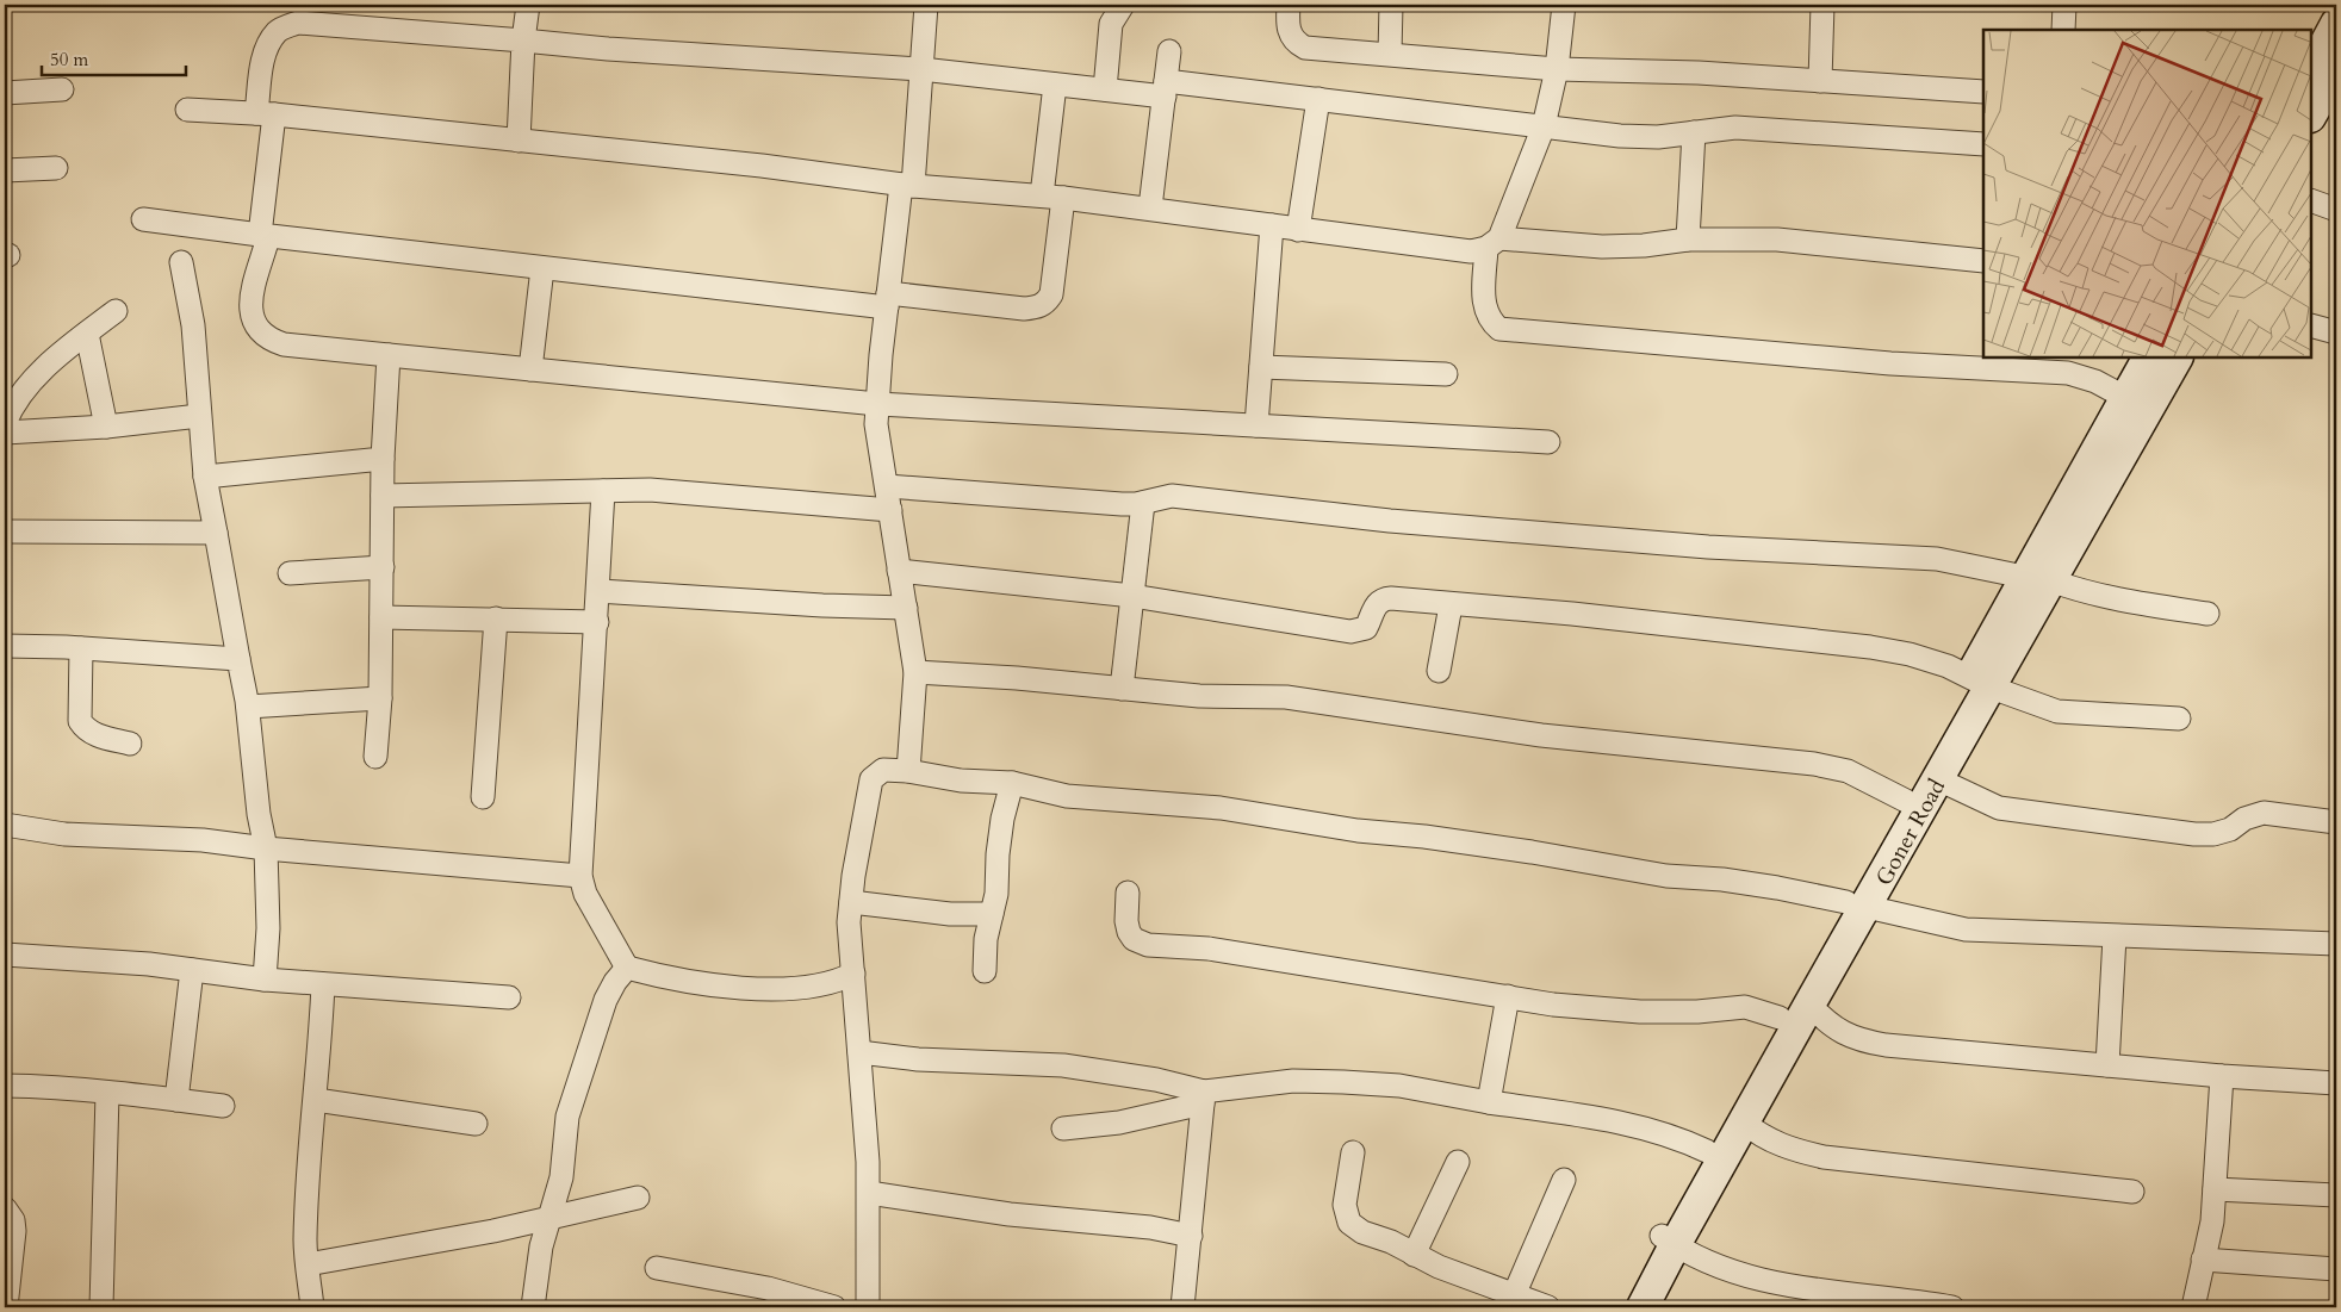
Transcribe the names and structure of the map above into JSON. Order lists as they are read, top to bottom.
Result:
{
  "streets": {
    "street": ["Goner Road"]
  },
  "scale_bar": "50 m"
}
